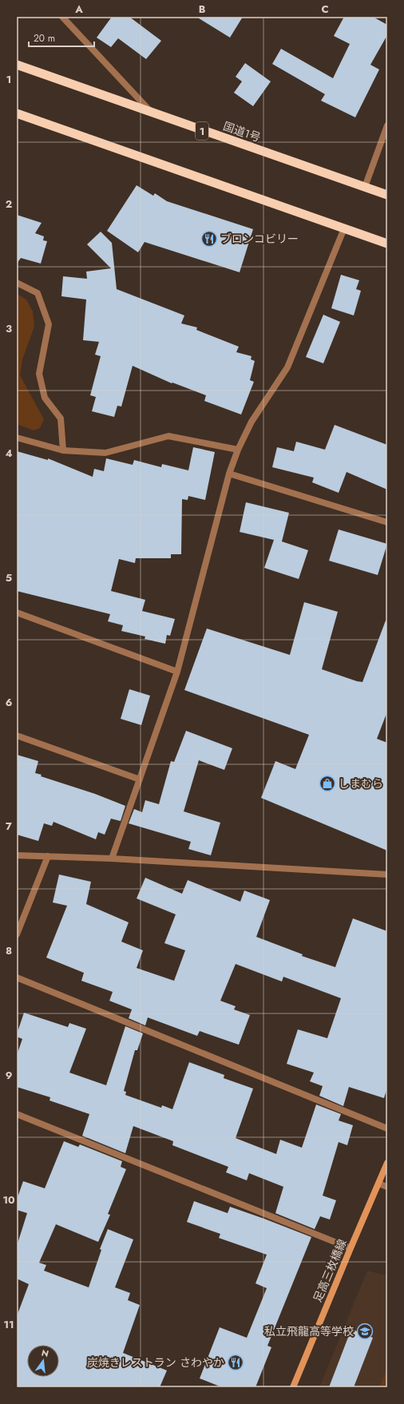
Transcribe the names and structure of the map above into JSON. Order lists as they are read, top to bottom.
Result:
{
  "streets": {
    "highway": ["1", "国道1号"],
    "main road": ["足高三枚橋線"]
  },
  "places": {
    "restaurant": ["ブロンコビリー", "炭焼きレストラン さわやか"],
    "shop": ["しまむら"],
    "school or university": ["私立飛龍高等学校"]
  },
  "scale_bar": "20 m",
  "north": "top",
  "grid": {
    "columns": ["A", "B", "C"],
    "rows": [
      "1",
      "2",
      "3",
      "4",
      "5",
      "6",
      "7",
      "8",
      "9",
      "10",
      "11"
    ]
  }
}
